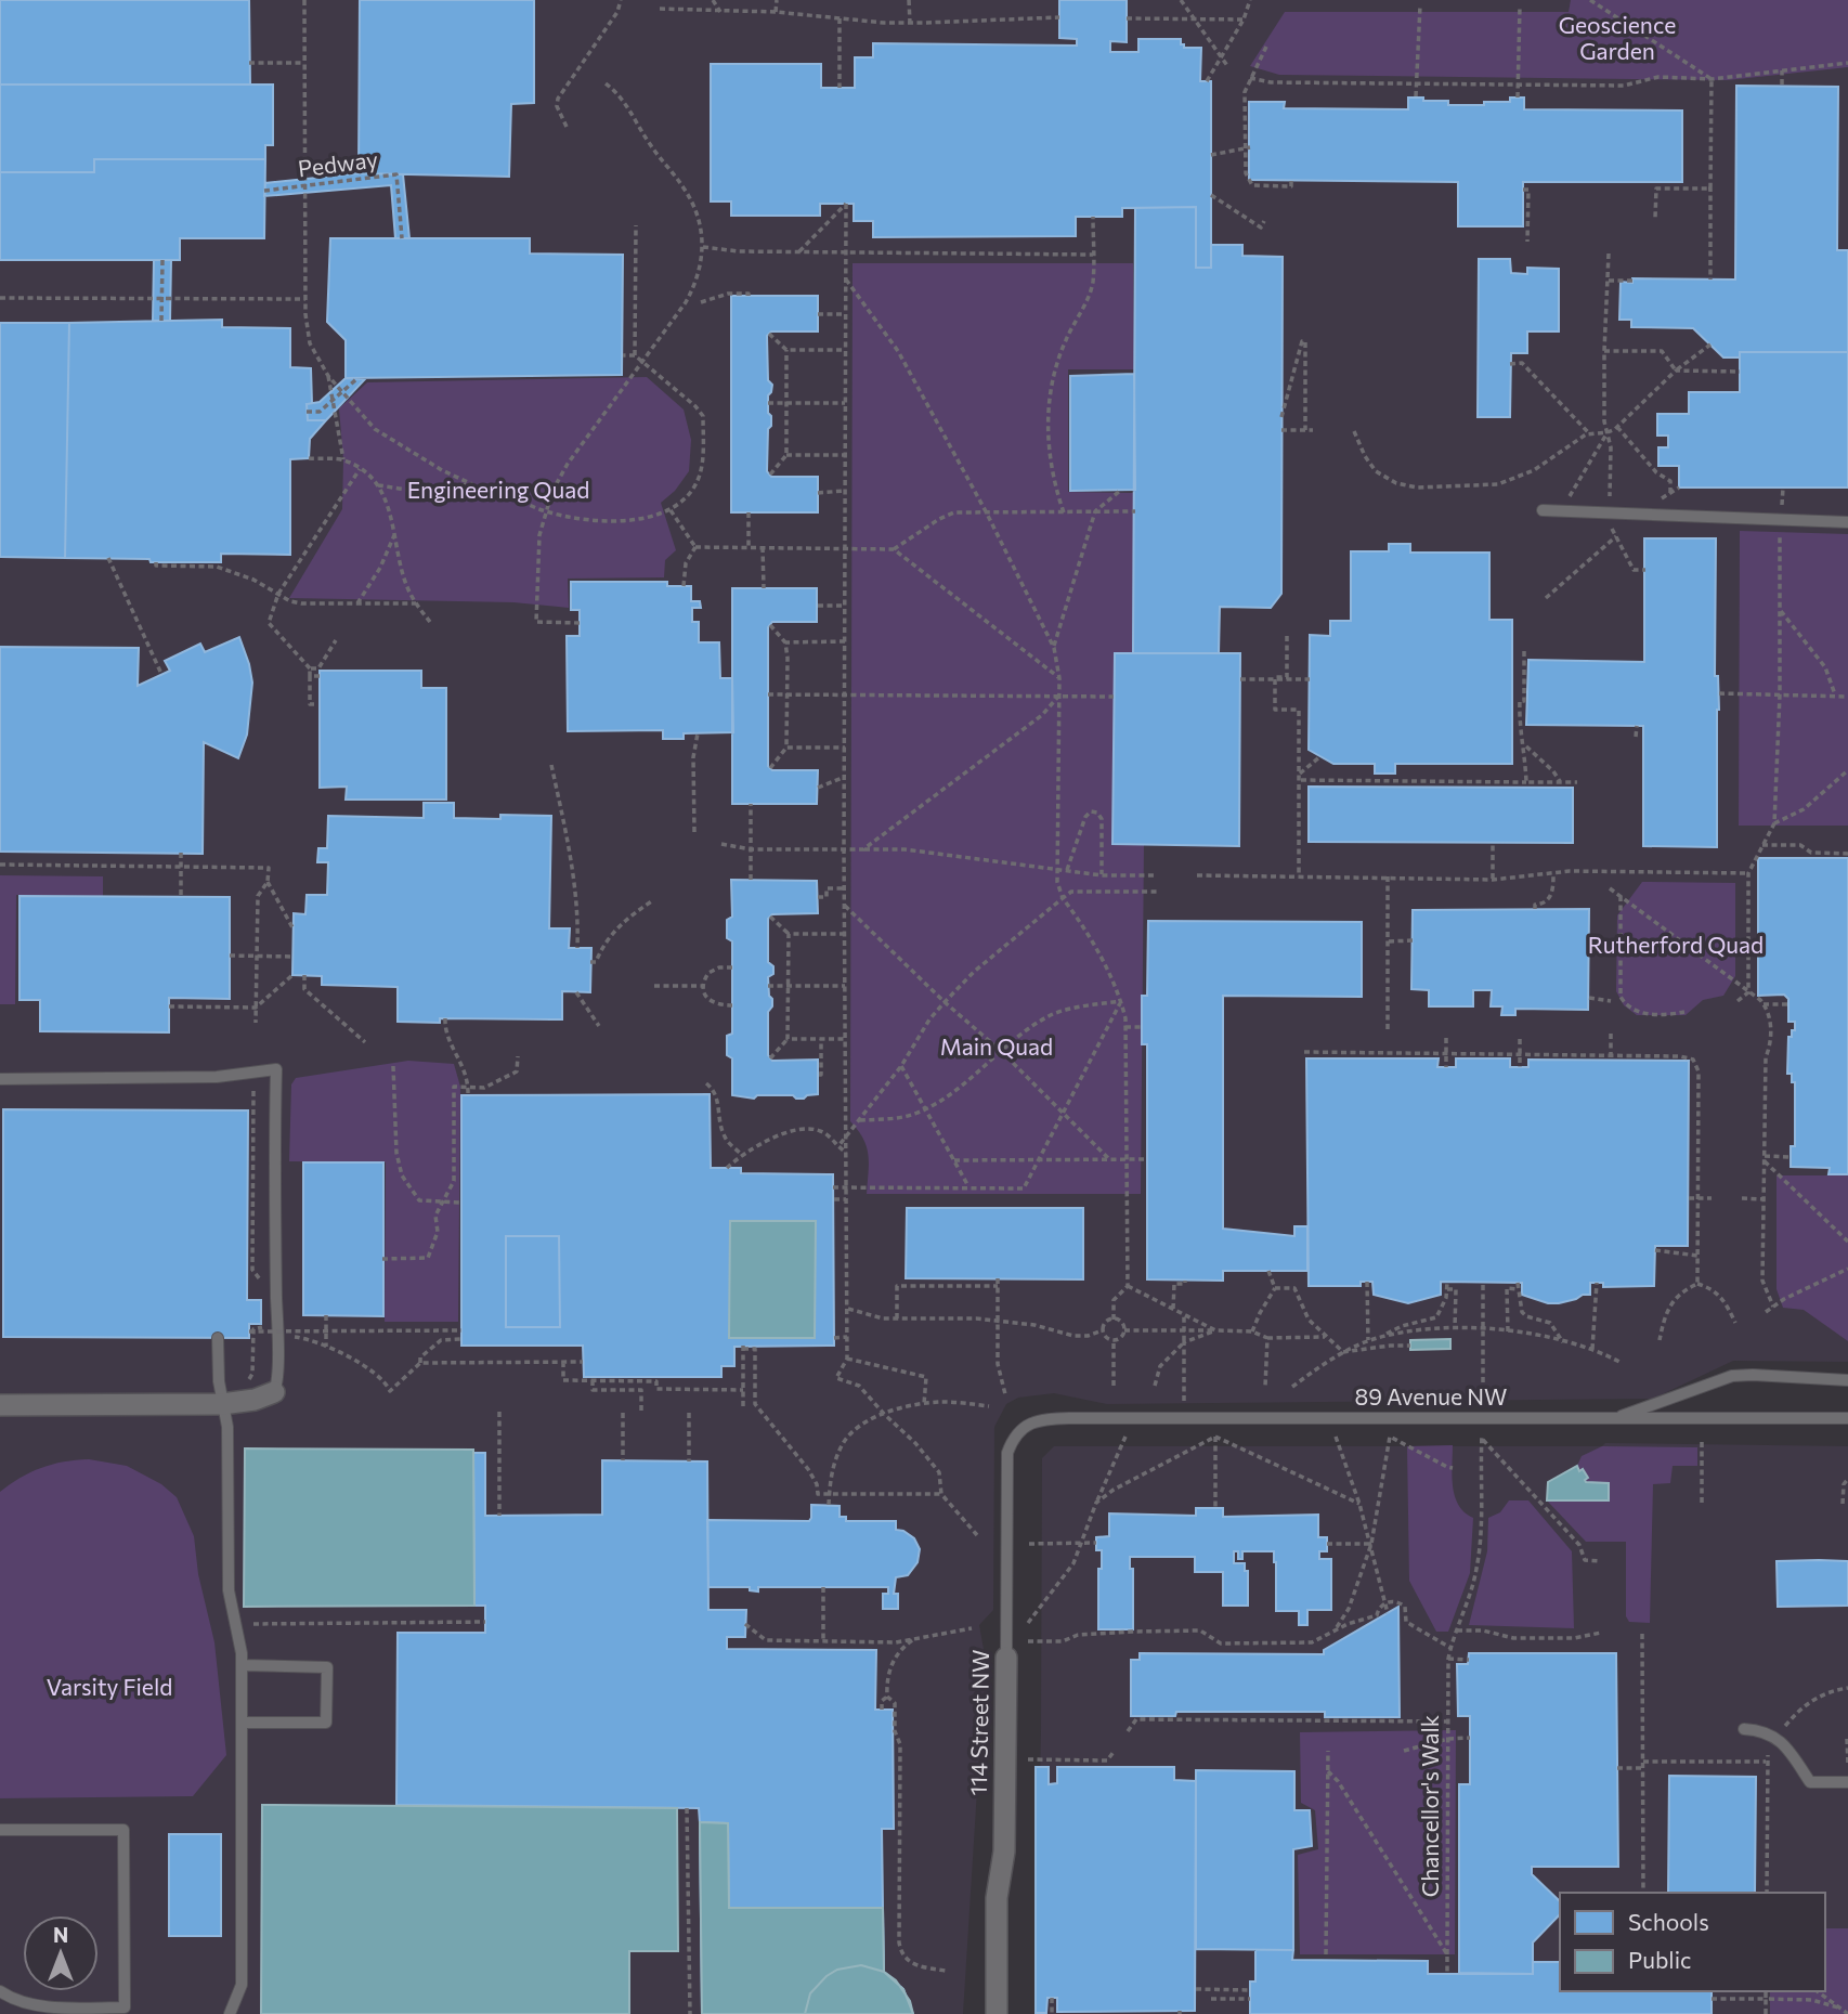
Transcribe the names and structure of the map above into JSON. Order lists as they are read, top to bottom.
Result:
{
  "streets": {
    "street": ["114 Street NW"],
    "lane": ["89 Avenue NW"],
    "path": ["Pedway", "Chancellor's Walk"]
  },
  "crossings": [
    ["89 Avenue NW", "114 Street NW"]
  ],
  "parks": [
    "Geoscience Garden",
    "Engineering Quad",
    "Rutherford Quad",
    "Main Quad",
    "Varsity Field"
  ],
  "legend": ["Schools", "Public"],
  "north": "top"
}
